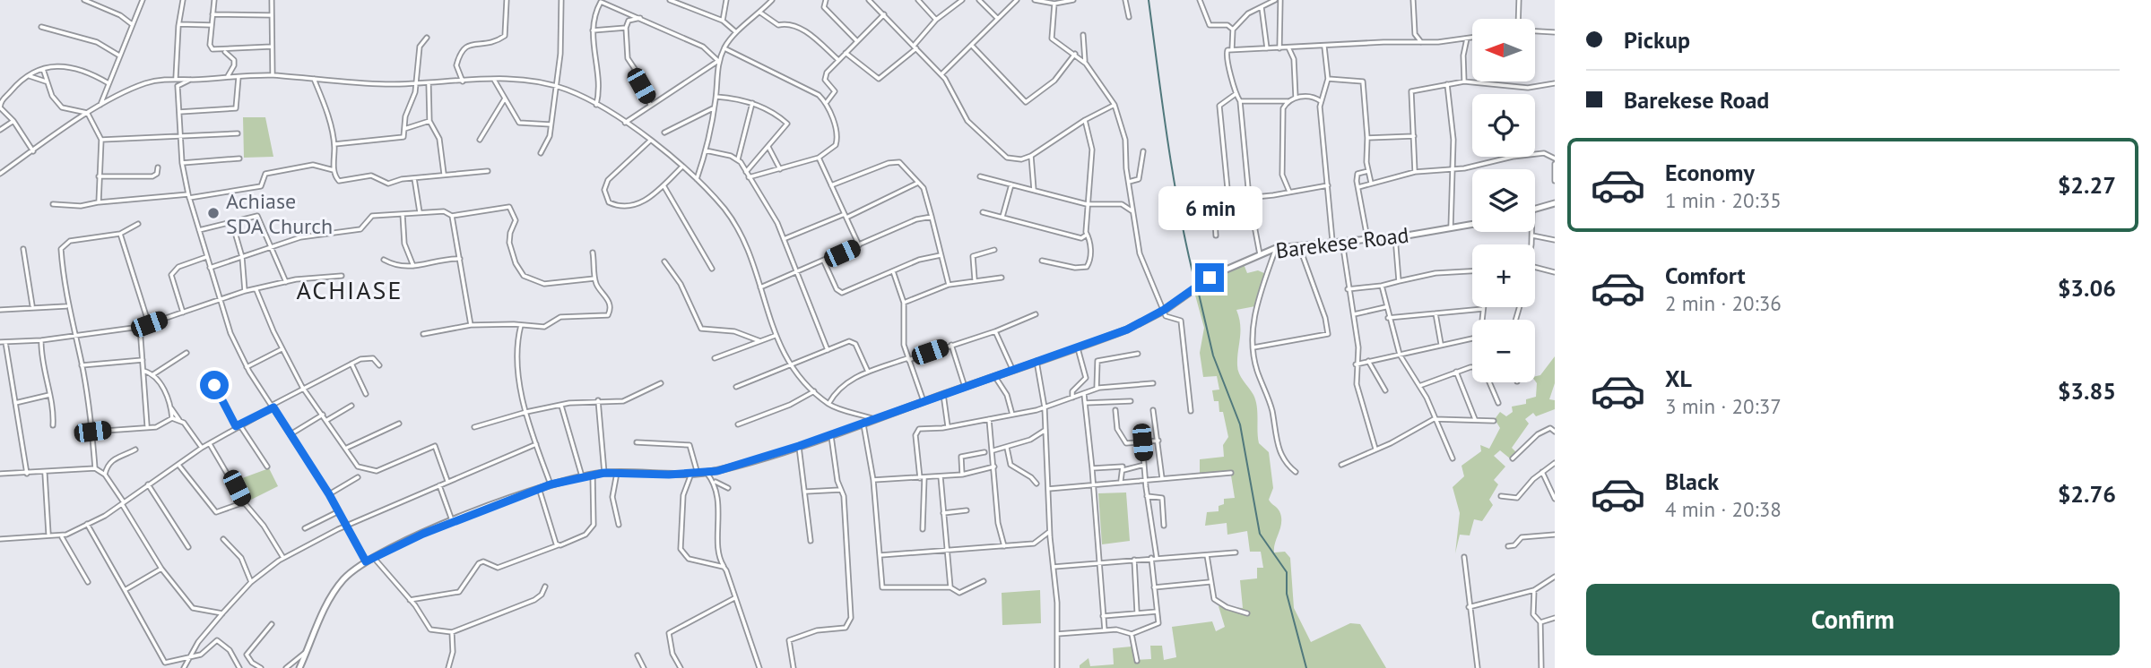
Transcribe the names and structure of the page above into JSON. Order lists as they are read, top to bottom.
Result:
{
  "streets": {
    "main road": ["Barekese Road"]
  },
  "districts": ["ACHIASE"],
  "places": ["Achiase SDA Church"],
  "north": "left",
  "page": {
    "banner": ["Pickup", "Barekese Road"],
    "map_buttons": ["+", "−"],
    "list": [
      {
        "name": "Economy",
        "note": "1 min · 20:35",
        "value": "$2.27"
      },
      {
        "name": "Comfort",
        "note": "2 min · 20:36",
        "value": "$3.06"
      },
      {
        "name": "XL",
        "note": "3 min · 20:37",
        "value": "$3.85"
      },
      {
        "name": "Black",
        "note": "4 min · 20:38",
        "value": "$2.76"
      }
    ],
    "bubble": "6 min",
    "buttons": "Confirm"
  }
}
